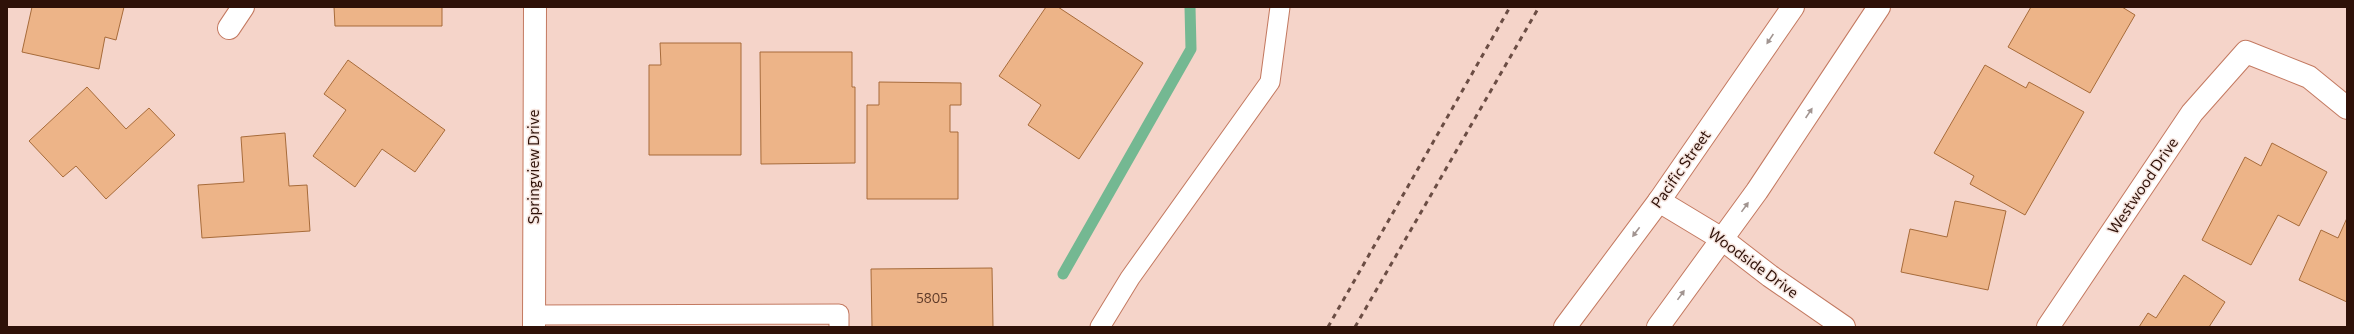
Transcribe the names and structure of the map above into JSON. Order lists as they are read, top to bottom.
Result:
{
  "streets": {
    "street": [
      "Springview Drive",
      "Pacific Street",
      "Westwood Drive",
      "Woodside Drive"
    ]
  },
  "crossings": [
    ["Pacific Street", "Woodside Drive"]
  ],
  "house_numbers": ["5805"]
}
